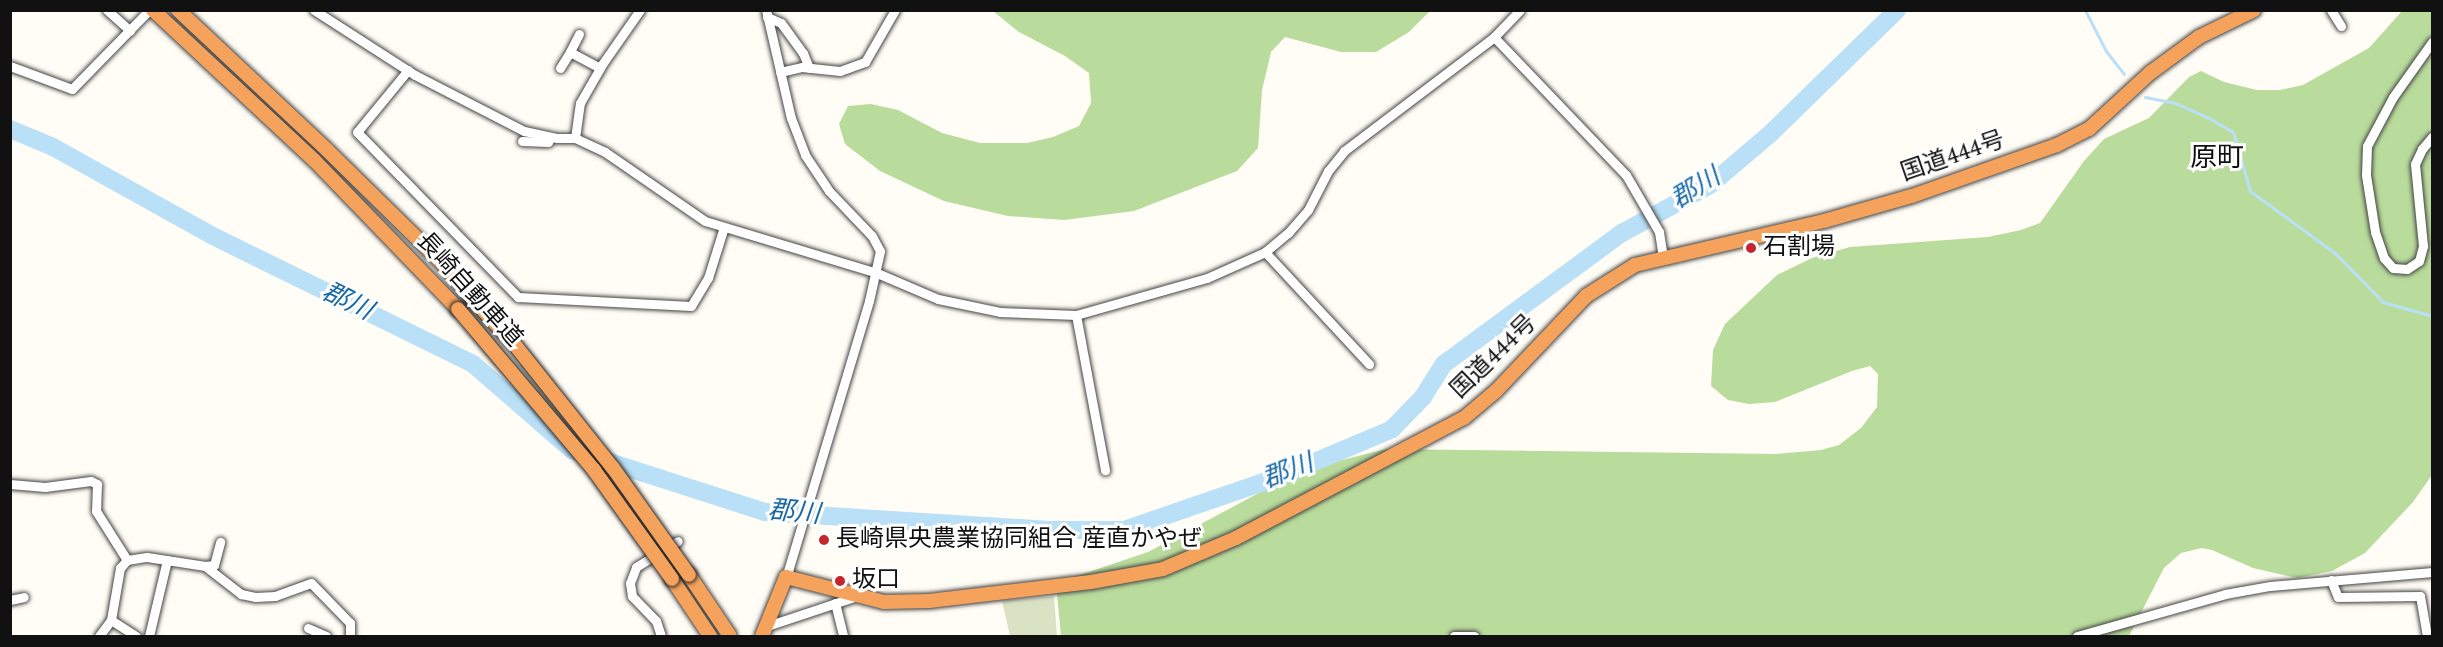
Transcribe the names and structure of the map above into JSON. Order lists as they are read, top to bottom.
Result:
{
  "streets": {
    "highway": ["国道444号", "長崎自動車道"]
  },
  "districts": ["原町"],
  "water": ["郡川"],
  "places": ["石割場", "長崎県央農業協同組合 産直かやぜ", "坂口"]
}
